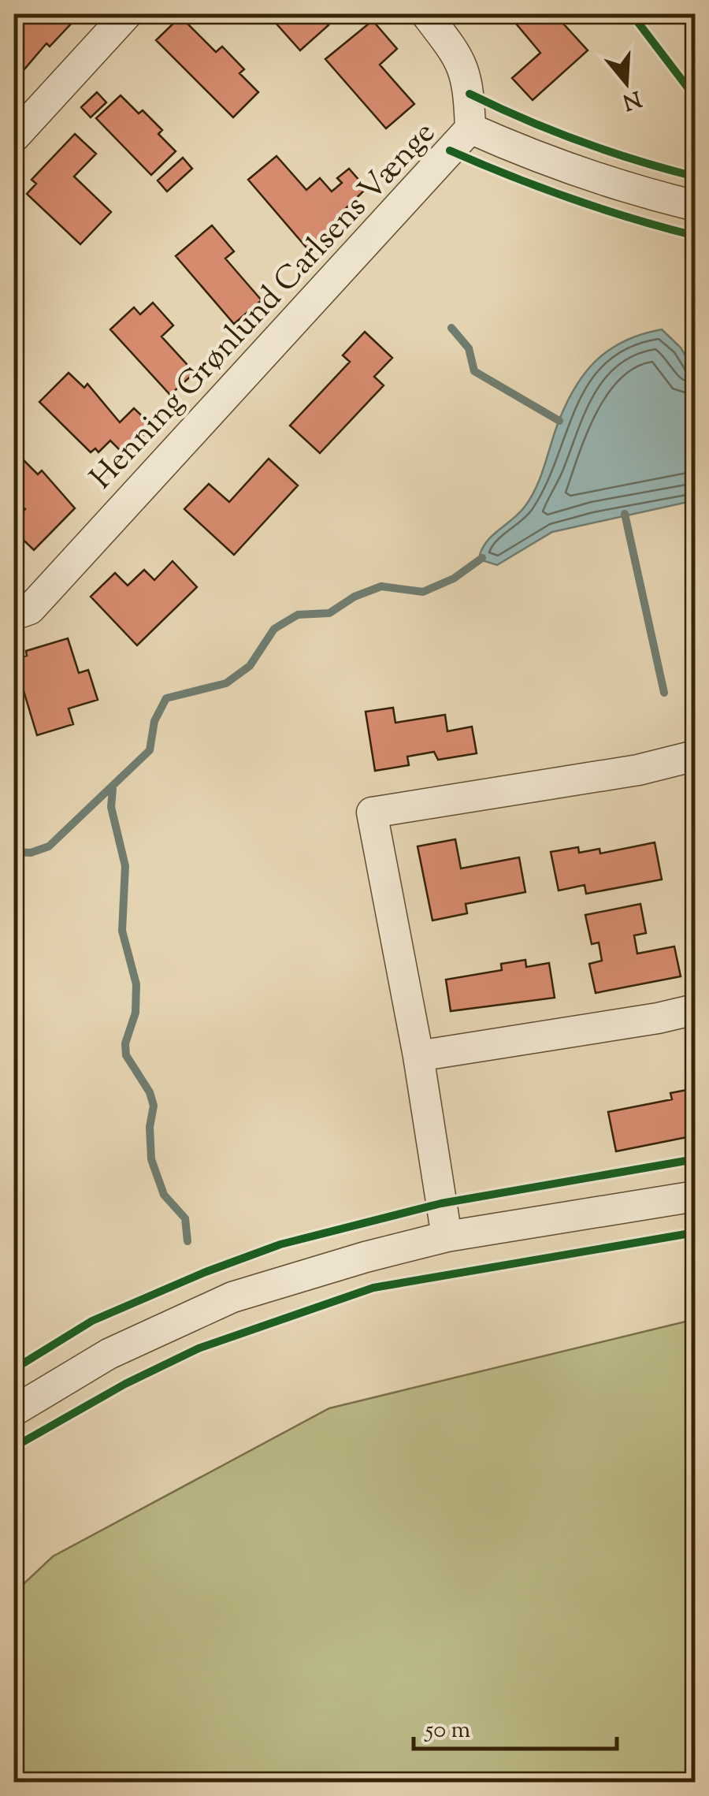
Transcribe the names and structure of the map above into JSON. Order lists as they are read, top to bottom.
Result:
{
  "streets": {
    "street": ["Henning Grønlund Carlsens Vænge"]
  },
  "scale_bar": "50 m",
  "north": "bottom"
}
